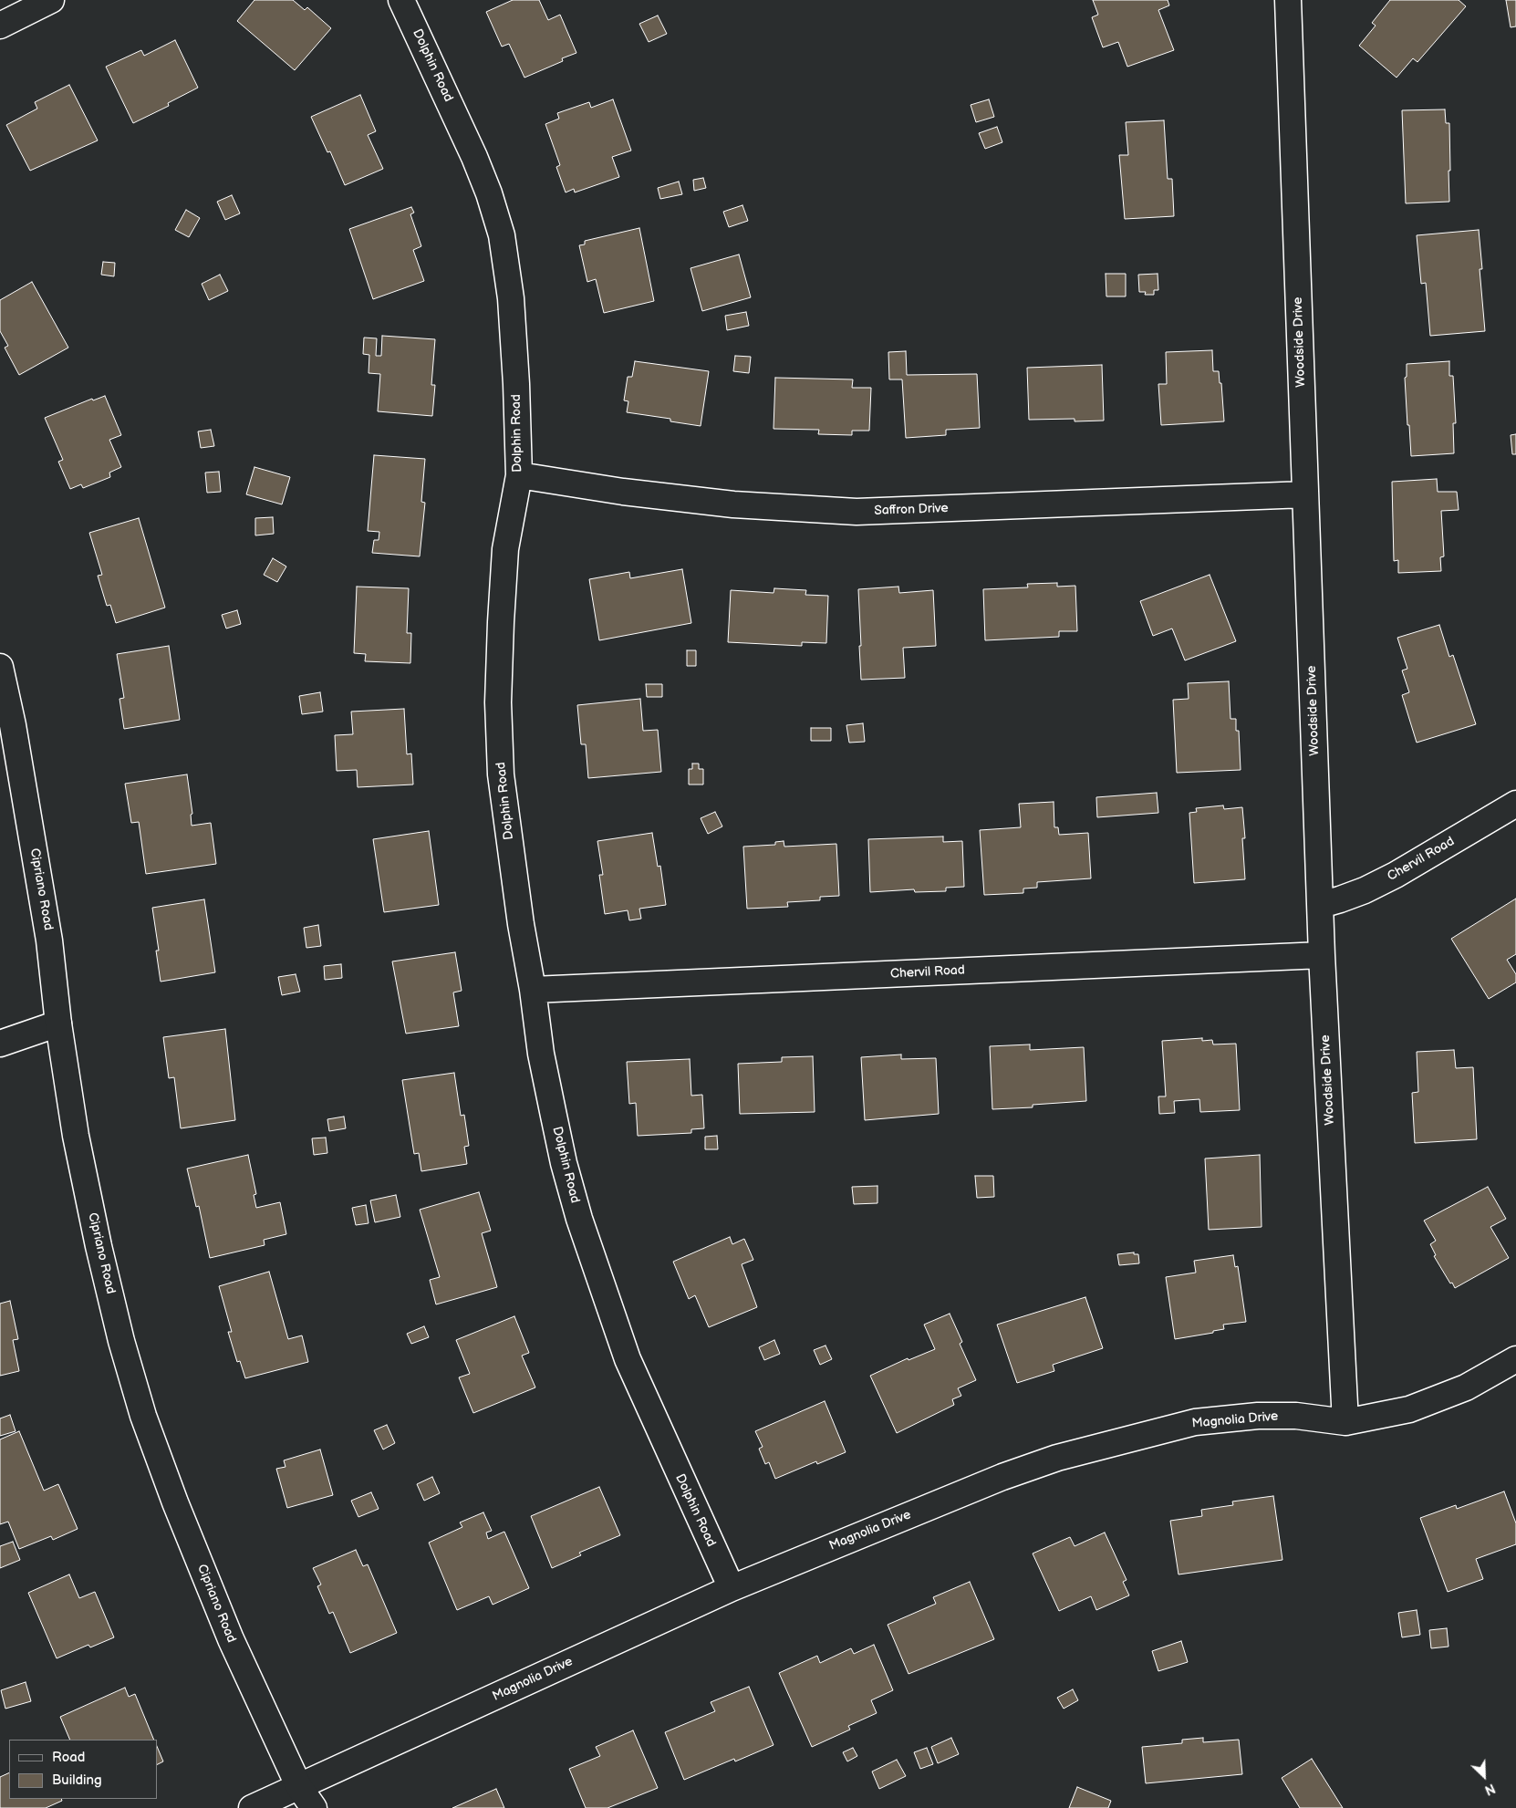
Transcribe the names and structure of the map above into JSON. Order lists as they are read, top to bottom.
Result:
{
  "streets": {
    "street": [
      "Dolphin Road",
      "Woodside Drive",
      "Saffron Drive",
      "Chervil Road",
      "Cipriano Road",
      "Magnolia Drive"
    ]
  },
  "crossings": [
    ["Dolphin Road", "Saffron Drive"],
    ["Dolphin Road", "Chervil Road"],
    ["Dolphin Road", "Magnolia Drive"],
    ["Woodside Drive", "Saffron Drive"],
    ["Woodside Drive", "Chervil Road"],
    ["Woodside Drive", "Magnolia Drive"],
    ["Cipriano Road", "Magnolia Drive"]
  ],
  "legend": ["Road", "Building"],
  "north": "bottom right"
}
